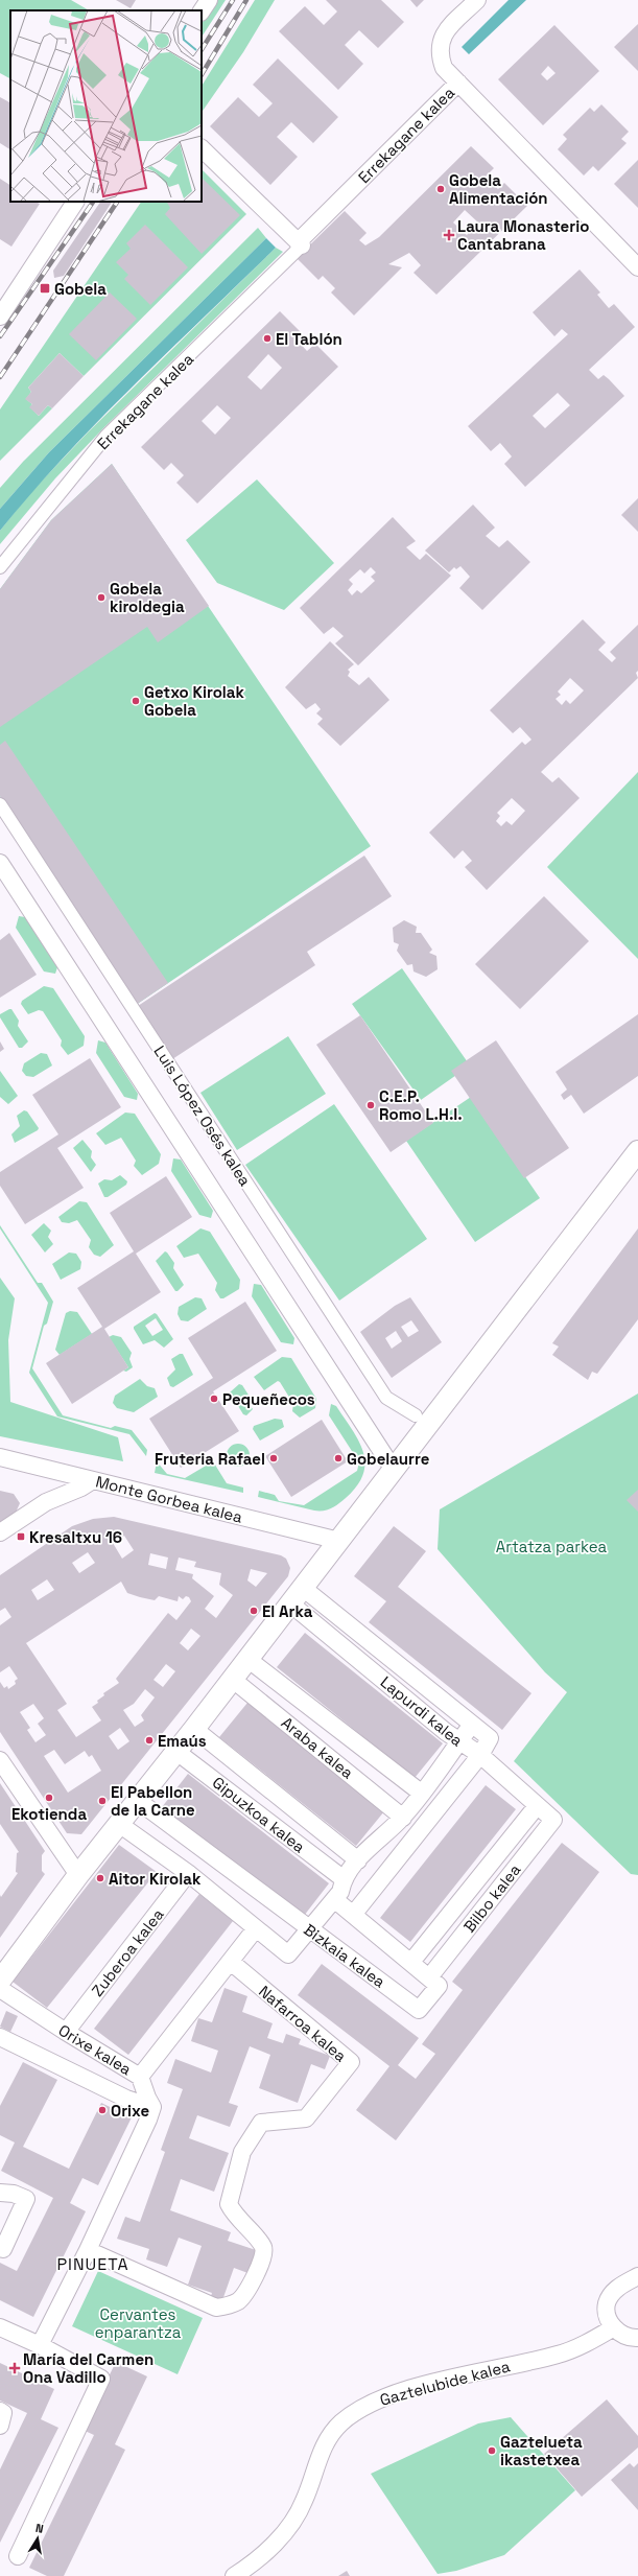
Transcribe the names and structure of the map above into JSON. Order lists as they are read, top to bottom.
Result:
{
  "streets": {
    "street": [
      "Errekagane kalea",
      "Luis López Osés kalea",
      "Monte Gorbea kalea",
      "Lapurdi kalea",
      "Araba kalea",
      "Gipuzkoa kalea",
      "Bilbo kalea",
      "Zuberoa kalea",
      "Bizkaia kalea",
      "Nafarroa kalea",
      "Orixe kalea",
      "Gaztelubide kalea"
    ]
  },
  "crossings": [
    ["Lapurdi kalea", "Bilbo kalea"],
    ["Bilbo kalea", "Bizkaia kalea"],
    ["Zuberoa kalea", "Bizkaia kalea"],
    ["Zuberoa kalea", "Orixe kalea"]
  ],
  "districts": ["PINUETA"],
  "parks": ["Artatza parkea", "Cervantes enparantza"],
  "places": {
    "other": [
      "Gobela Alimentación",
      "El Tablón",
      "Gobela kiroldegia",
      "Getxo Kirolak Gobela",
      "C.E.P. Romo L.H.I.",
      "Pequeñecos",
      "Fruteria Rafael",
      "Gobelaurre",
      "El Arka",
      "Emaús",
      "Ekotienda",
      "El Pabellon de la Carne",
      "Aitor Kirolak",
      "Orixe",
      "Gaztelueta ikastetxea"
    ],
    "health": ["Laura Monasterio Cantabrana", "María del Carmen Ona Vadillo"],
    "transit": ["Gobela", "Kresaltxu 16"]
  },
  "north": "top"
}
